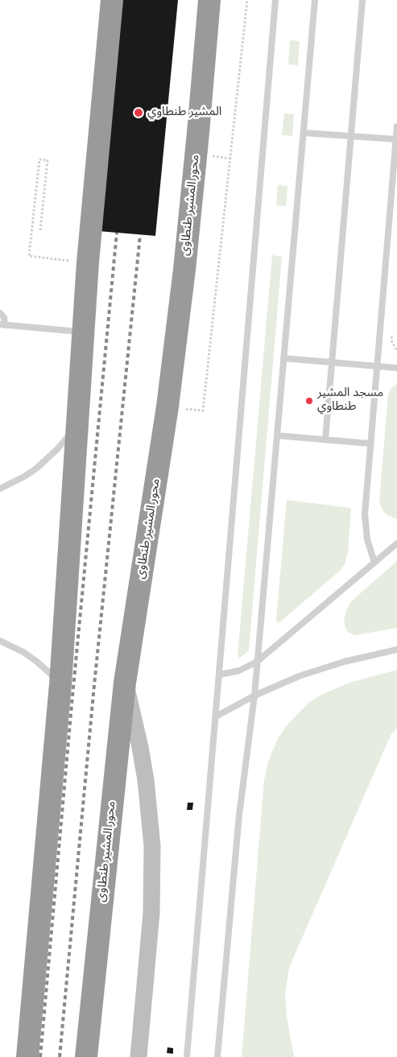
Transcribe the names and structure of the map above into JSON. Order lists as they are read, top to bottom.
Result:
{
  "streets": {
    "highway": ["محور المشير طنطاوى"]
  },
  "places": ["المشير طنطاوي", "مسجد المشير طنطاوي"]
}
